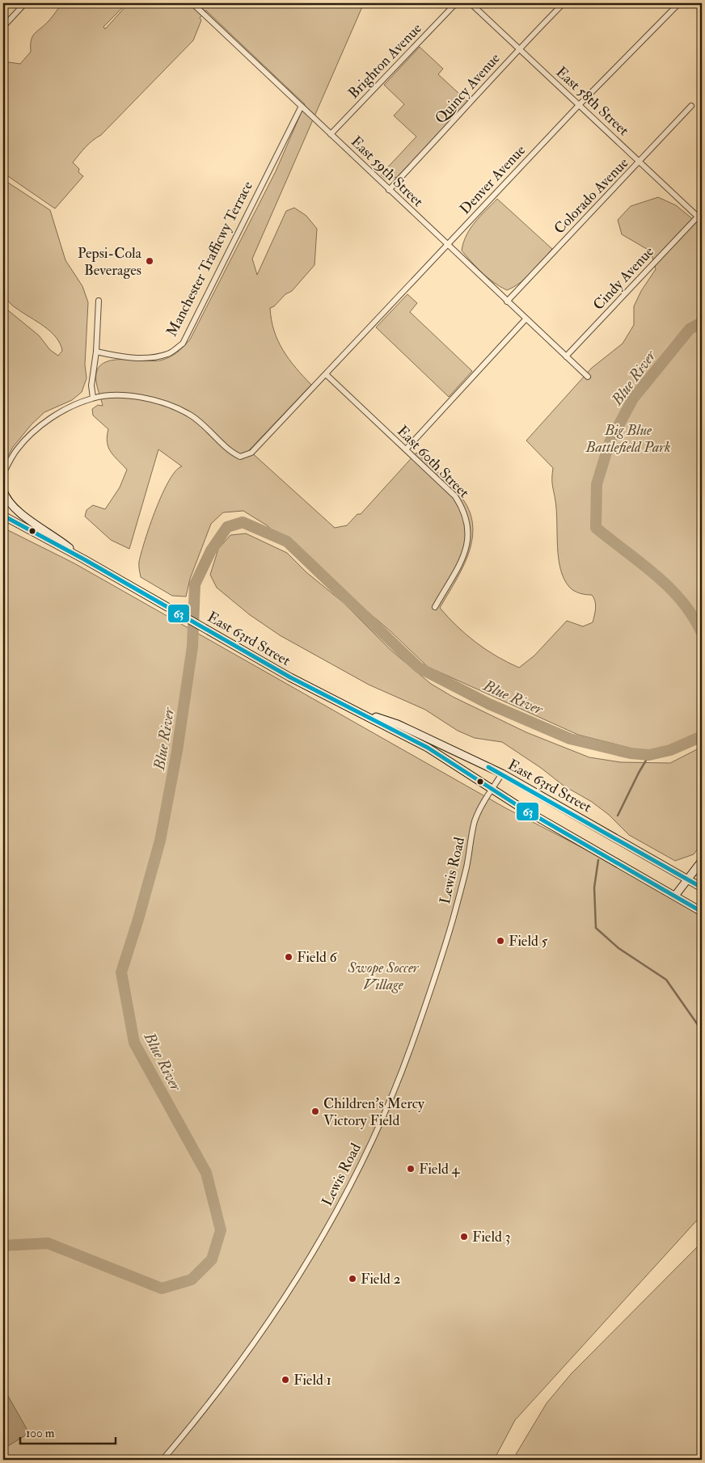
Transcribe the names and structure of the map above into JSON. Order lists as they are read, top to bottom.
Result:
{
  "streets": {
    "main road": ["East 63rd Street"],
    "street": [
      "Brighton Avenue",
      "Quincy Avenue",
      "East 58th Street",
      "East 59th Street",
      "Denver Avenue",
      "Colorado Avenue",
      "Manchester Trafficwy Terrace",
      "Cindy Avenue",
      "East 60th Street",
      "Lewis Road"
    ]
  },
  "crossings": [
    ["Brighton Avenue", "East 59th Street"],
    ["Quincy Avenue", "East 58th Street"],
    ["Quincy Avenue", "East 59th Street"],
    ["East 58th Street", "Denver Avenue"],
    ["East 58th Street", "Colorado Avenue"],
    ["East 58th Street", "Cindy Avenue"],
    ["East 59th Street", "Denver Avenue"],
    ["East 59th Street", "Colorado Avenue"],
    ["East 59th Street", "Manchester Trafficwy Terrace"],
    ["East 59th Street", "Cindy Avenue"],
    ["Denver Avenue", "East 60th Street"],
    ["East 63rd Street", "Lewis Road"]
  ],
  "water": ["Blue River"],
  "parks": ["Big Blue Battlefield Park", "Swope Soccer Village"],
  "places": [
    "Pepsi-Cola Beverages",
    "Field 5",
    "Field 6",
    "Children's Mercy Victory Field",
    "Field 4",
    "Field 3",
    "Field 2",
    "Field 1"
  ],
  "lines": ["transit line 63"],
  "scale_bar": "100 m"
}
